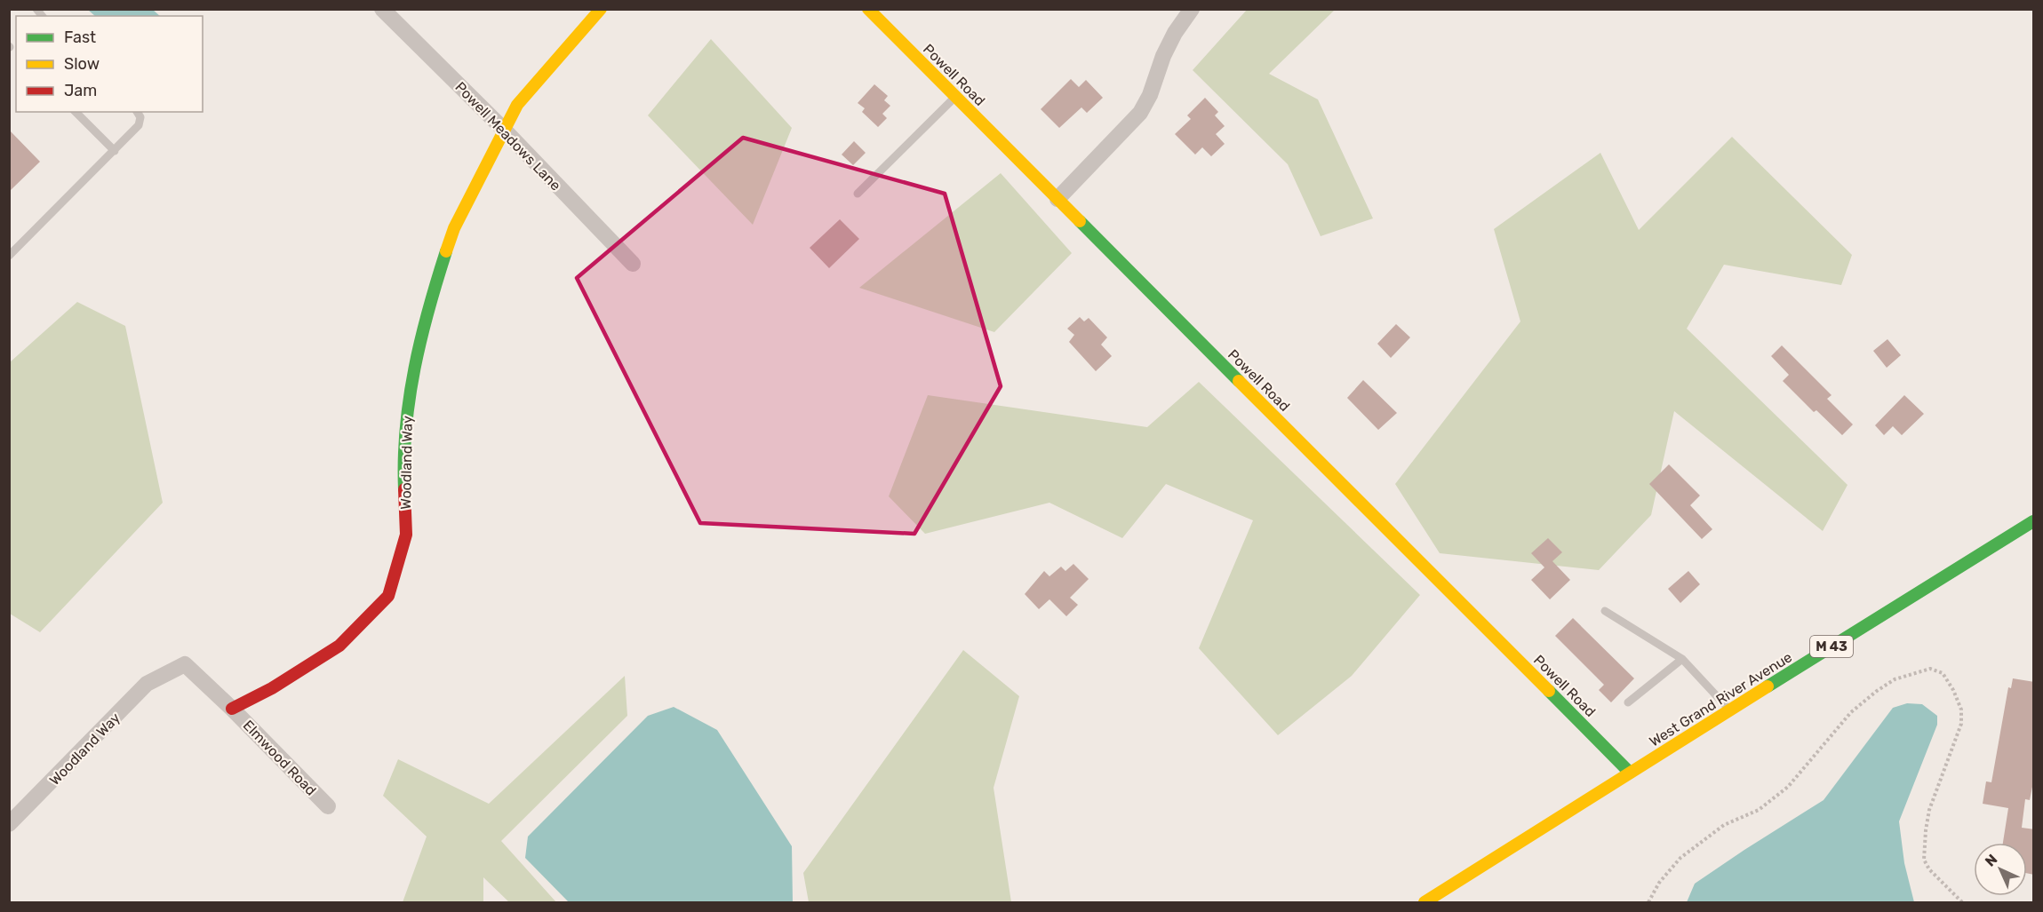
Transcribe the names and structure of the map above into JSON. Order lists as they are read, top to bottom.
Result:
{
  "streets": {
    "street": [
      "Powell Road",
      "Powell Meadows Lane",
      "Woodland Way",
      "M 43",
      "West Grand River Avenue",
      "Elmwood Road"
    ]
  },
  "crossings": [
    ["Powell Road", "West Grand River Avenue"],
    ["Powell Meadows Lane", "Woodland Way"],
    ["Woodland Way", "Elmwood Road"]
  ],
  "legend": ["Fast", "Slow", "Jam"],
  "north": "top left"
}
